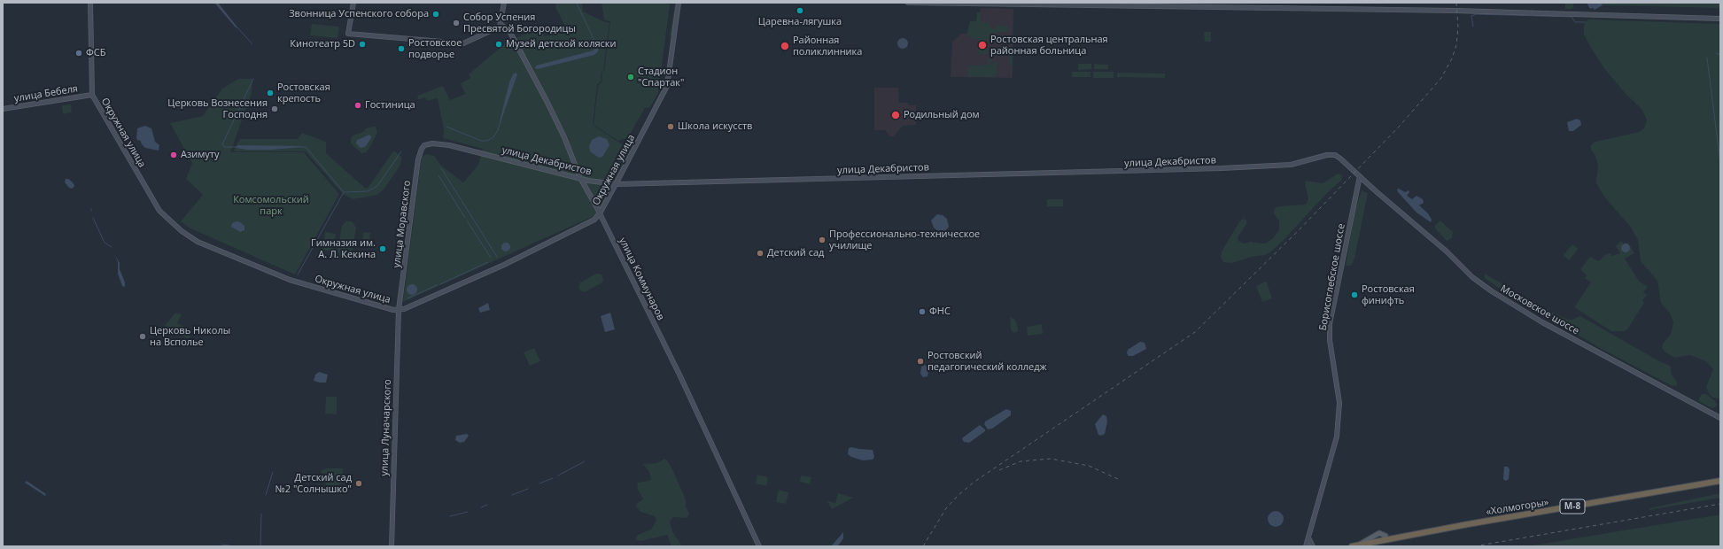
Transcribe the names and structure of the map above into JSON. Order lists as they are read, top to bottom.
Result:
{
  "streets": {
    "highway": ["М-8", "«Холмогоры»"],
    "street": [
      "улица Бебеля",
      "Окружная улица",
      "улица Декабристов",
      "улица Моравского",
      "Борисоглебское шоссе",
      "улица Коммунаров",
      "Московское шоссе",
      "улица Луначарского"
    ]
  },
  "crossings": [
    ["улица Бебеля", "Окружная улица"],
    ["Окружная улица", "улица Декабристов"],
    ["Окружная улица", "улица Моравского"],
    ["Окружная улица", "улица Коммунаров"],
    ["Окружная улица", "улица Луначарского"],
    ["улица Декабристов", "улица Моравского"],
    ["улица Декабристов", "улица Коммунаров"],
    ["улица Декабристов", "Московское шоссе"],
    ["улица Моравского", "улица Луначарского"],
    ["Борисоглебское шоссе", "Московское шоссе"]
  ],
  "parks": ["Комсомольский парк"],
  "places": [
    "Царевна-лягушка",
    "Звонница Успенского собора",
    "Собор Успения Пресвятой Богородицы",
    "Кинотеатр 5D",
    "Музей детской коляски",
    "Ростовская центральная районная больница",
    "Районная поликлинника",
    "Ростовское подворье",
    "ФСБ",
    "Стадион \"Спартак\"",
    "Ростовская крепость",
    "Гостиница",
    "Церковь Вознесения Господня",
    "Родильный дом",
    "Школа искусств",
    "Азимуту",
    "Профессионально-техническое училище",
    "Гимназия им. А. Л. Кекина",
    "Детский сад",
    "Ростовская финифть",
    "ФНС",
    "Церковь Николы на Всполье",
    "Ростовский педагогический колледж",
    "Детский сад №2 \"Солнышко\""
  ]
}
